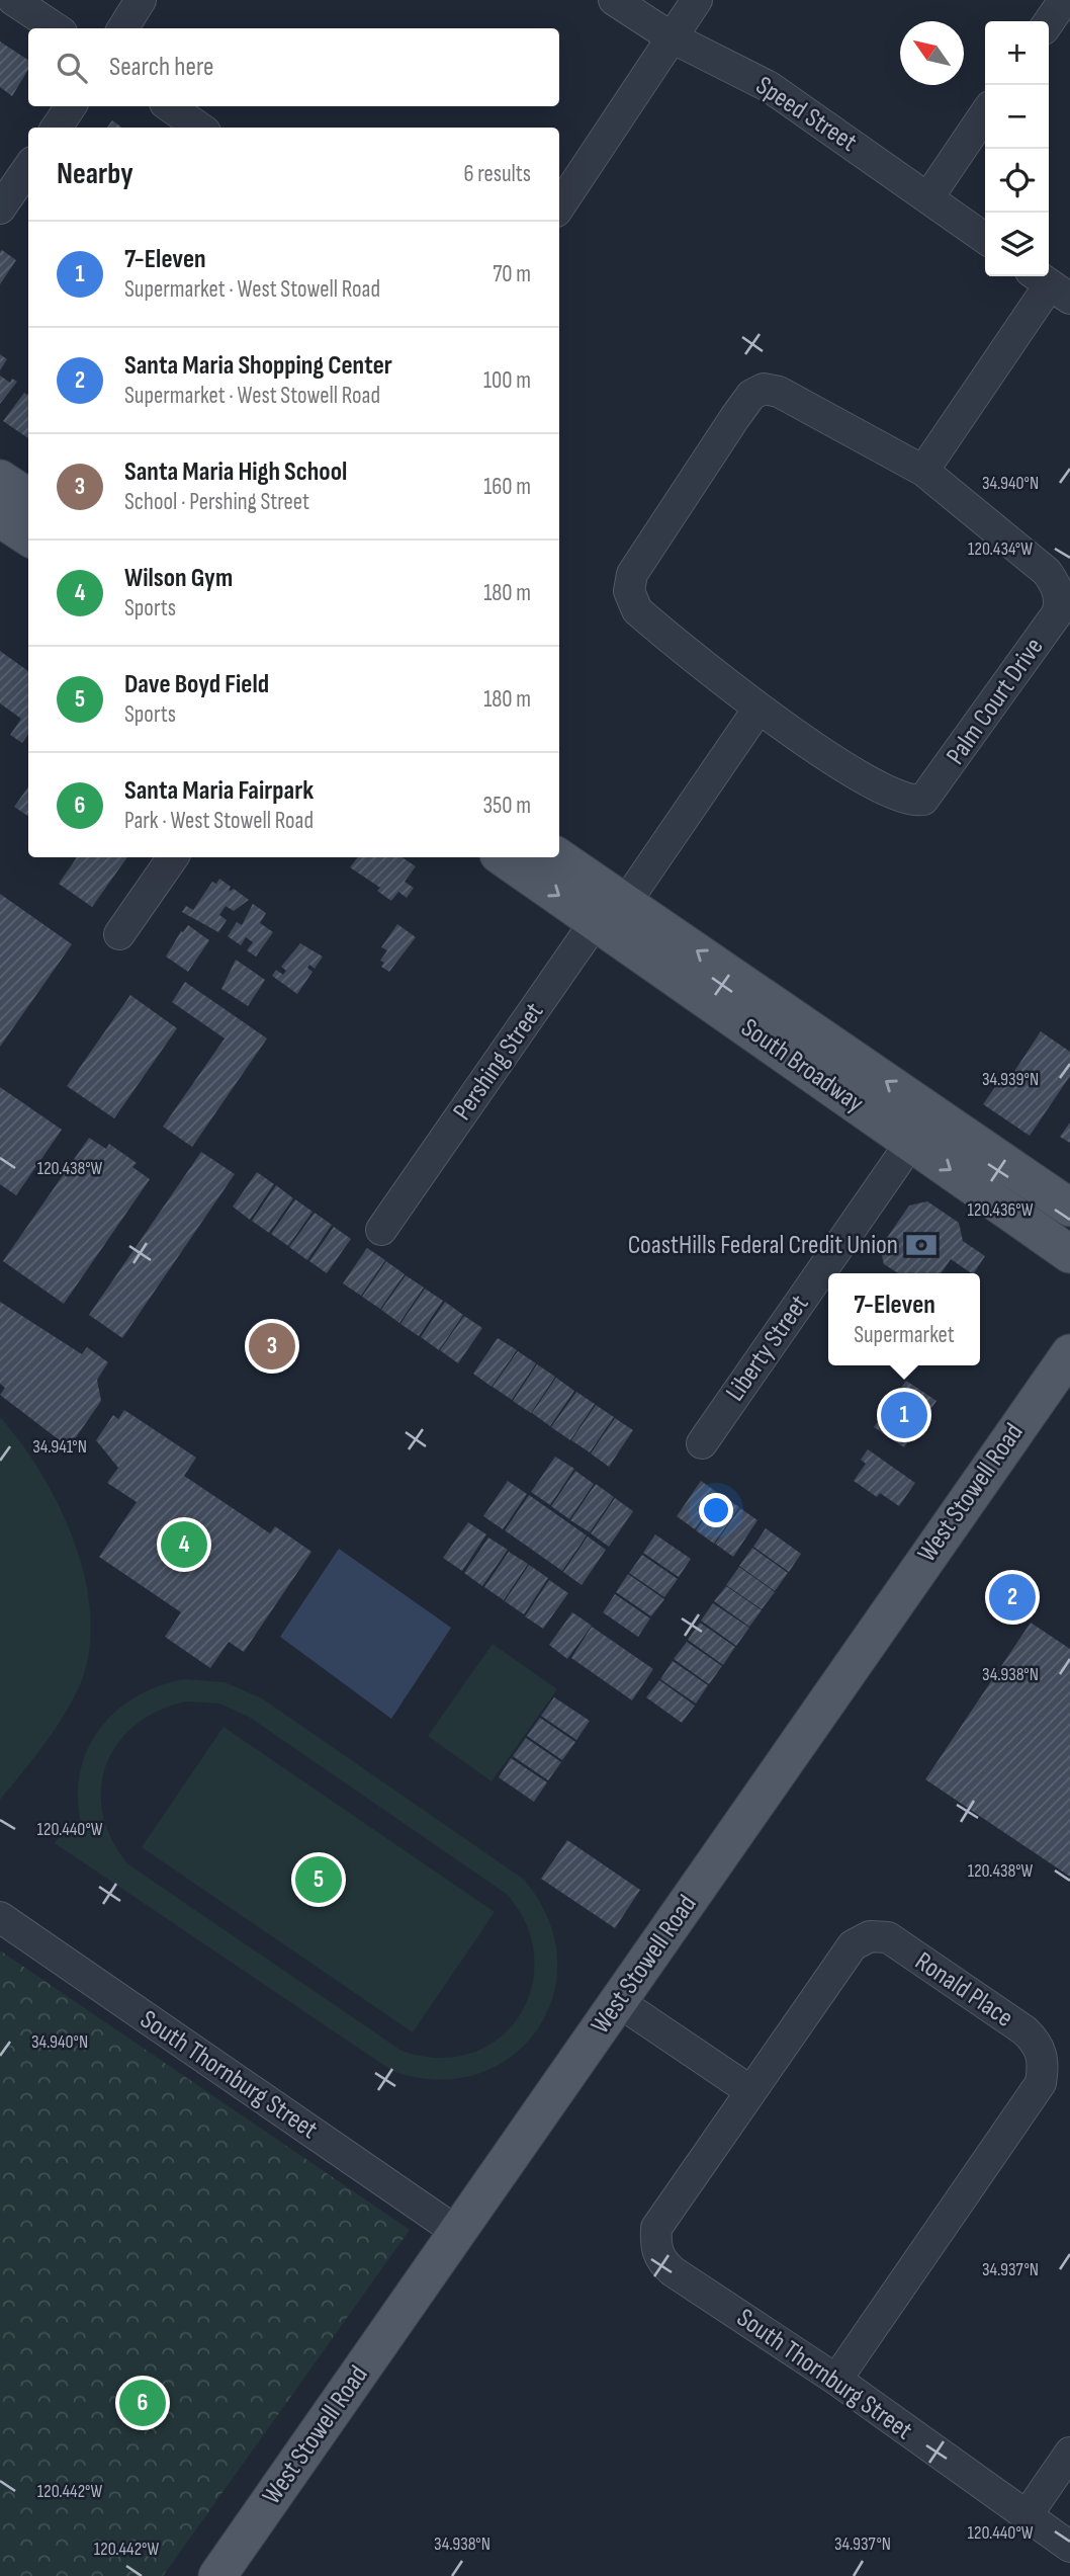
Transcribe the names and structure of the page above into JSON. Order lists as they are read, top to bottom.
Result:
{
  "streets": {
    "main road": ["South Broadway", "West Stowell Road"],
    "street": [
      "Speed Street",
      "Palm Court Drive",
      "Pershing Street",
      "Liberty Street",
      "Ronald Place",
      "South Thornburg Street"
    ]
  },
  "crossings": [
    ["Pershing Street", "South Broadway"],
    ["South Broadway", "Liberty Street"],
    ["West Stowell Road", "South Thornburg Street"],
    ["Ronald Place", "South Thornburg Street"]
  ],
  "places": {
    "bank": ["CoastHills Federal Credit Union"]
  },
  "north": "top left",
  "page": {
    "map_buttons": ["+", "−"],
    "search": "Search here",
    "heading": ["Nearby", "6 results"],
    "list": [
      {
        "mark": "1",
        "name": "7-Eleven",
        "note": "Supermarket · West Stowell Road",
        "value": "70 m"
      },
      {
        "mark": "2",
        "name": "Santa Maria Shopping Center",
        "note": "Supermarket · West Stowell Road",
        "value": "100 m"
      },
      {
        "mark": "3",
        "name": "Santa Maria High School",
        "note": "School · Pershing Street",
        "value": "160 m"
      },
      {
        "mark": "4",
        "name": "Wilson Gym",
        "note": "Sports",
        "value": "180 m"
      },
      {
        "mark": "5",
        "name": "Dave Boyd Field",
        "note": "Sports",
        "value": "180 m"
      },
      {
        "mark": "6",
        "name": "Santa Maria Fairpark",
        "note": "Park · West Stowell Road",
        "value": "350 m"
      }
    ],
    "popup": ["7-Eleven", "Supermarket"],
    "pins": [
      "3",
      "1",
      "4",
      "2",
      "5",
      "6"
    ]
  },
  "coordinates": [
    "34.940°N",
    "120.434°W",
    "34.939°N",
    "120.438°W",
    "120.436°W",
    "34.941°N",
    "34.938°N",
    "120.440°W",
    "34.937°N",
    "120.442°W"
  ]
}
